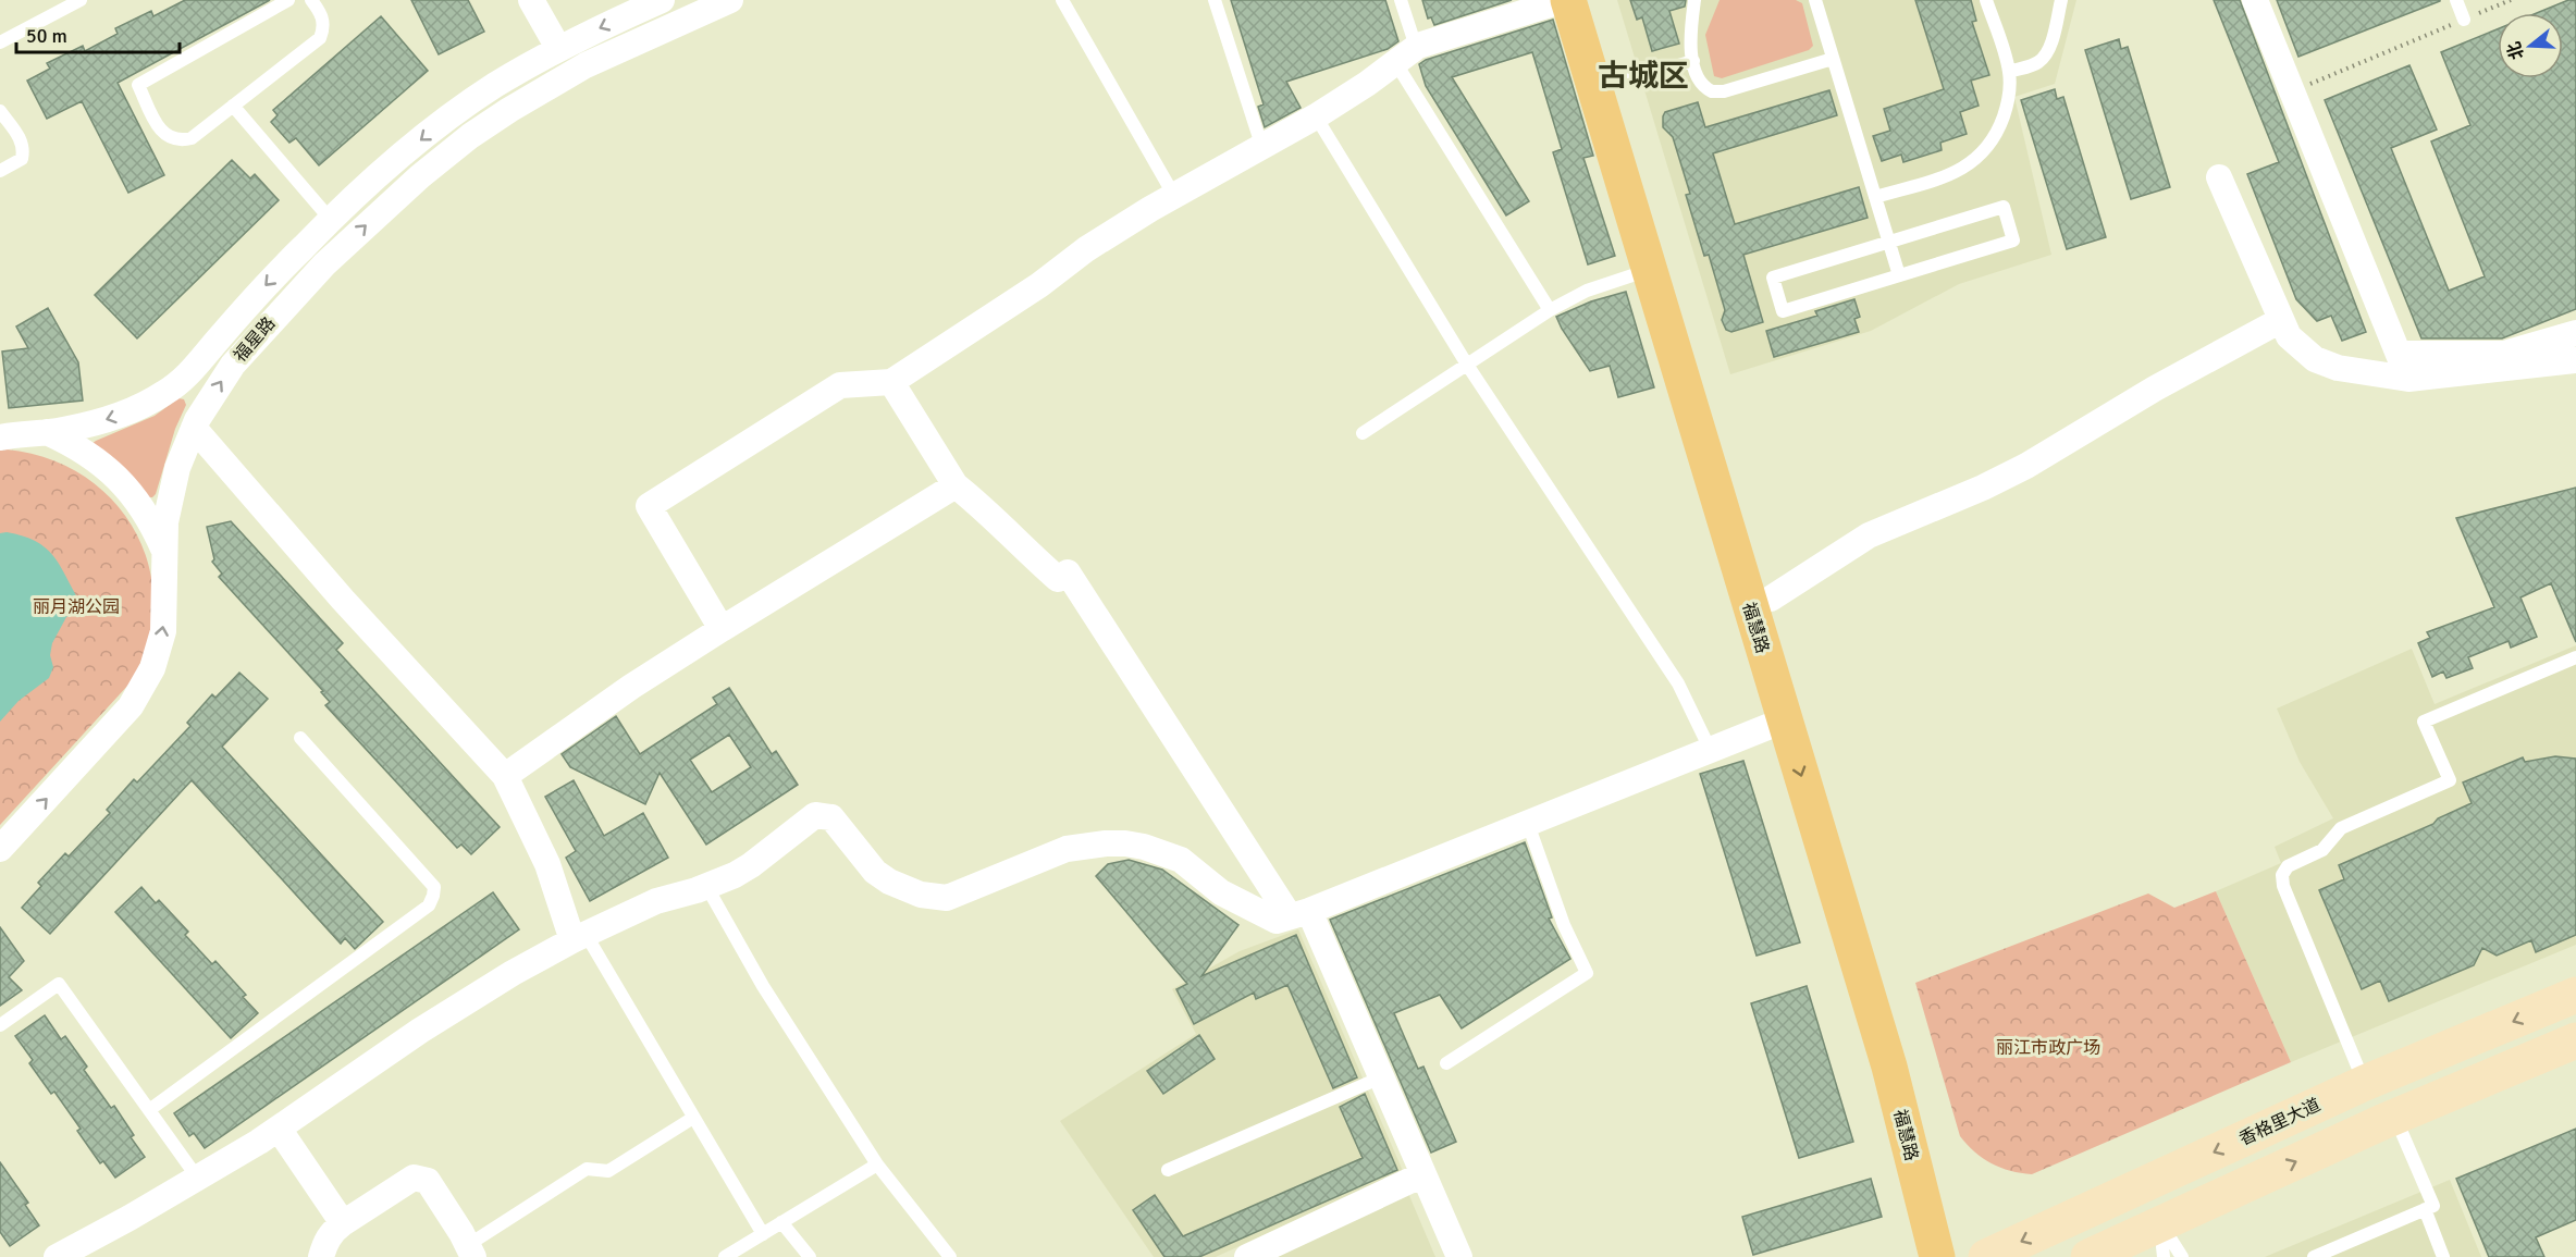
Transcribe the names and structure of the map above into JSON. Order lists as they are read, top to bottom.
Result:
{
  "streets": {
    "main road": ["福慧路", "香格里大道"],
    "street": ["福星路"]
  },
  "districts": ["古城区"],
  "parks": ["丽月湖公园", "丽江市政广场"],
  "scale_bar": "50 m",
  "north": "left"
}
